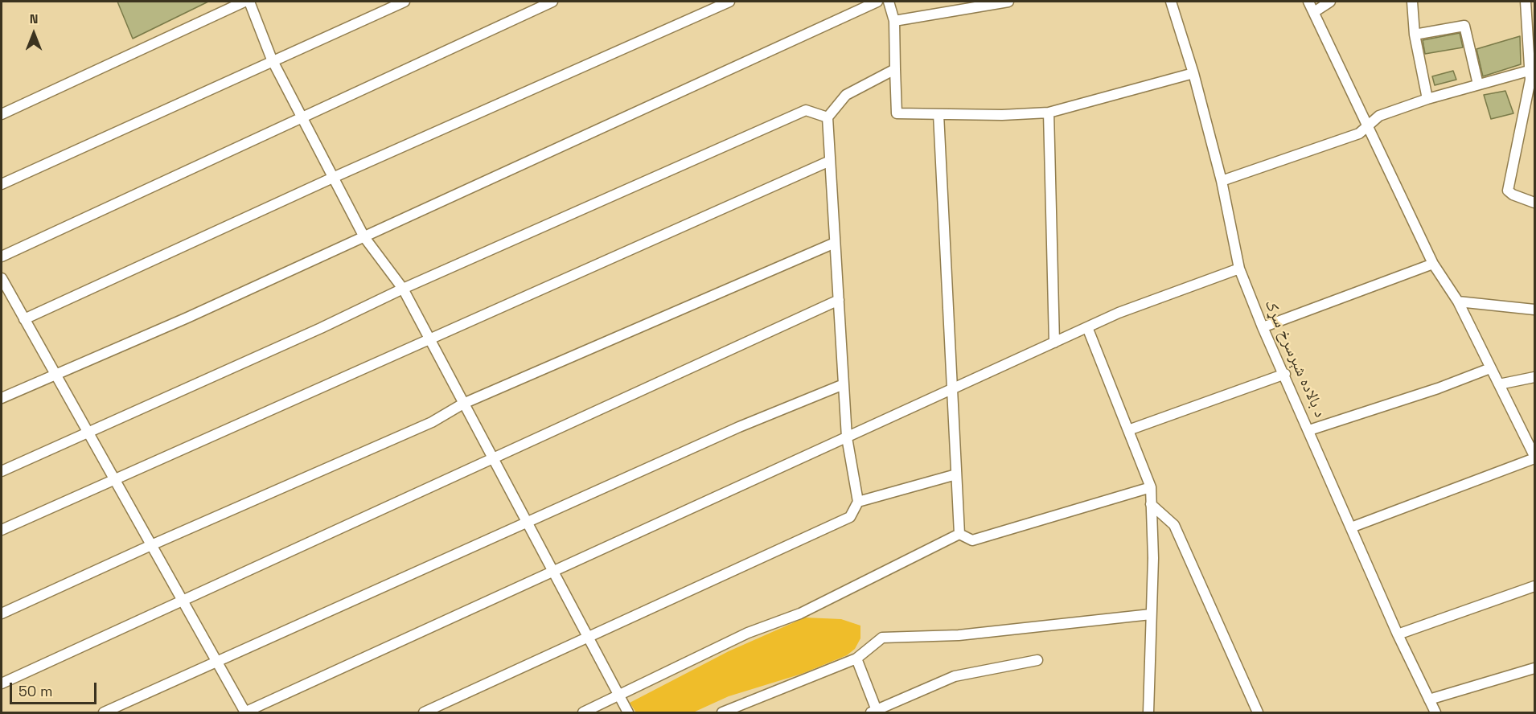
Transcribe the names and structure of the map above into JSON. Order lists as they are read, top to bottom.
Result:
{
  "streets": {
    "street": ["د بالاده شېرسرخ سړک"]
  },
  "scale_bar": "50 m",
  "north": "top"
}
